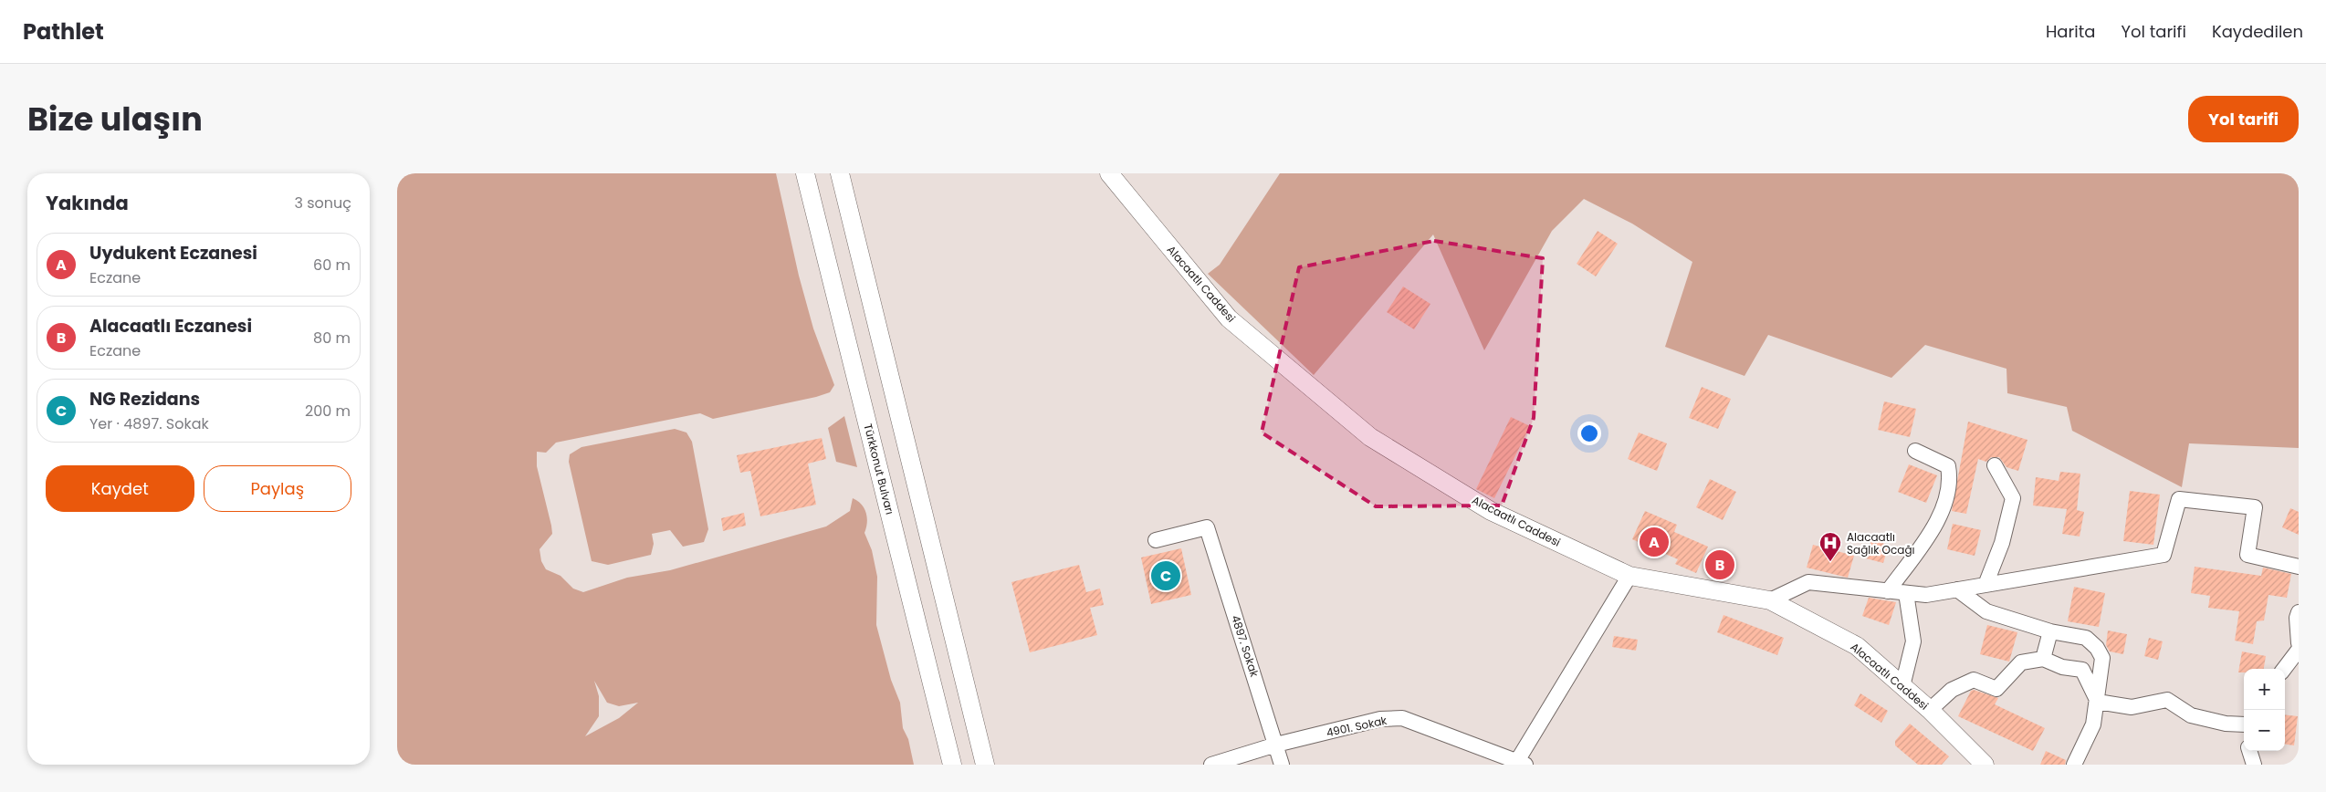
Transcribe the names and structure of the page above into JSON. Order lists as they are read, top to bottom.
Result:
{
  "streets": {
    "street": [
      "Alacaatlı Caddesi",
      "Türkkonut Bulvarı",
      "4897. Sokak",
      "4901. Sokak"
    ]
  },
  "crossings": [
    ["4897. Sokak", "4901. Sokak"]
  ],
  "places": {
    "hospital": ["Alacaatlı Sağlık Ocağı"]
  },
  "page": {
    "header": "Pathlet",
    "nav": ["Harita", "Yol tarifi", "Kaydedilen"],
    "title": "Bize ulaşın",
    "buttons": [
      "Yol tarifi",
      ["Kaydet", "Paylaş"]
    ],
    "heading": ["Yakında", "3 sonuç"],
    "list": [
      {
        "mark": "A",
        "name": "Uydukent Eczanesi",
        "note": "Eczane",
        "value": "60 m"
      },
      {
        "mark": "B",
        "name": "Alacaatlı Eczanesi",
        "note": "Eczane",
        "value": "80 m"
      },
      {
        "mark": "C",
        "name": "NG Rezidans",
        "note": "Yer · 4897. Sokak",
        "value": "200 m"
      }
    ],
    "pins": ["A", "B", "C"],
    "map_buttons": ["+", "−"]
  }
}
